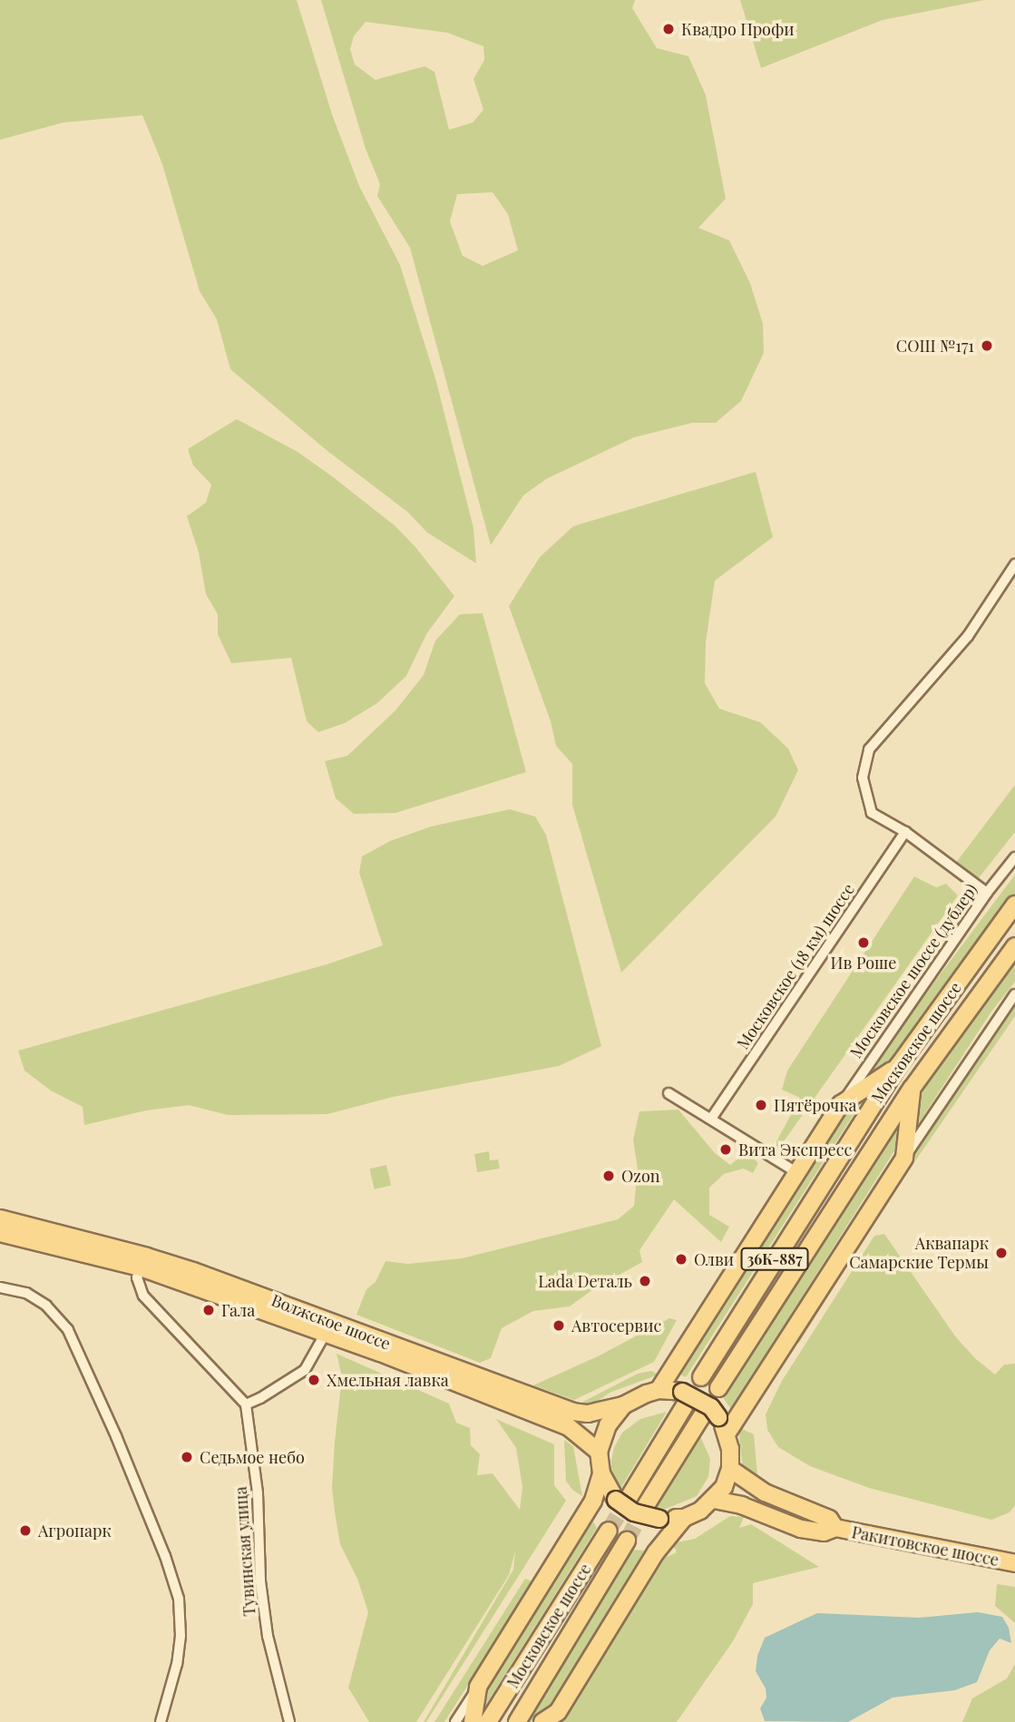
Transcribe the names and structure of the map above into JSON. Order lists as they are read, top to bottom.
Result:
{
  "streets": {
    "main road": [
      "Московское шоссе",
      "36К-887",
      "Волжское шоссе",
      "Ракитовское шоссе"
    ],
    "street": ["Московское (18 км) шоссе", "Московское шоссе (дублер)", "Тувинская улица"]
  },
  "places": [
    "Квадро Профи",
    "СОШ №171",
    "Ив Роше",
    "Пятёрочка",
    "Вита Экспресс",
    "Ozon",
    "Аквапарк Самарские Термы",
    "Олви",
    "Lada Dеталь",
    "Гала",
    "Автосервис",
    "Хмельная лавка",
    "Седьмое небо",
    "Агропарк"
  ]
}
